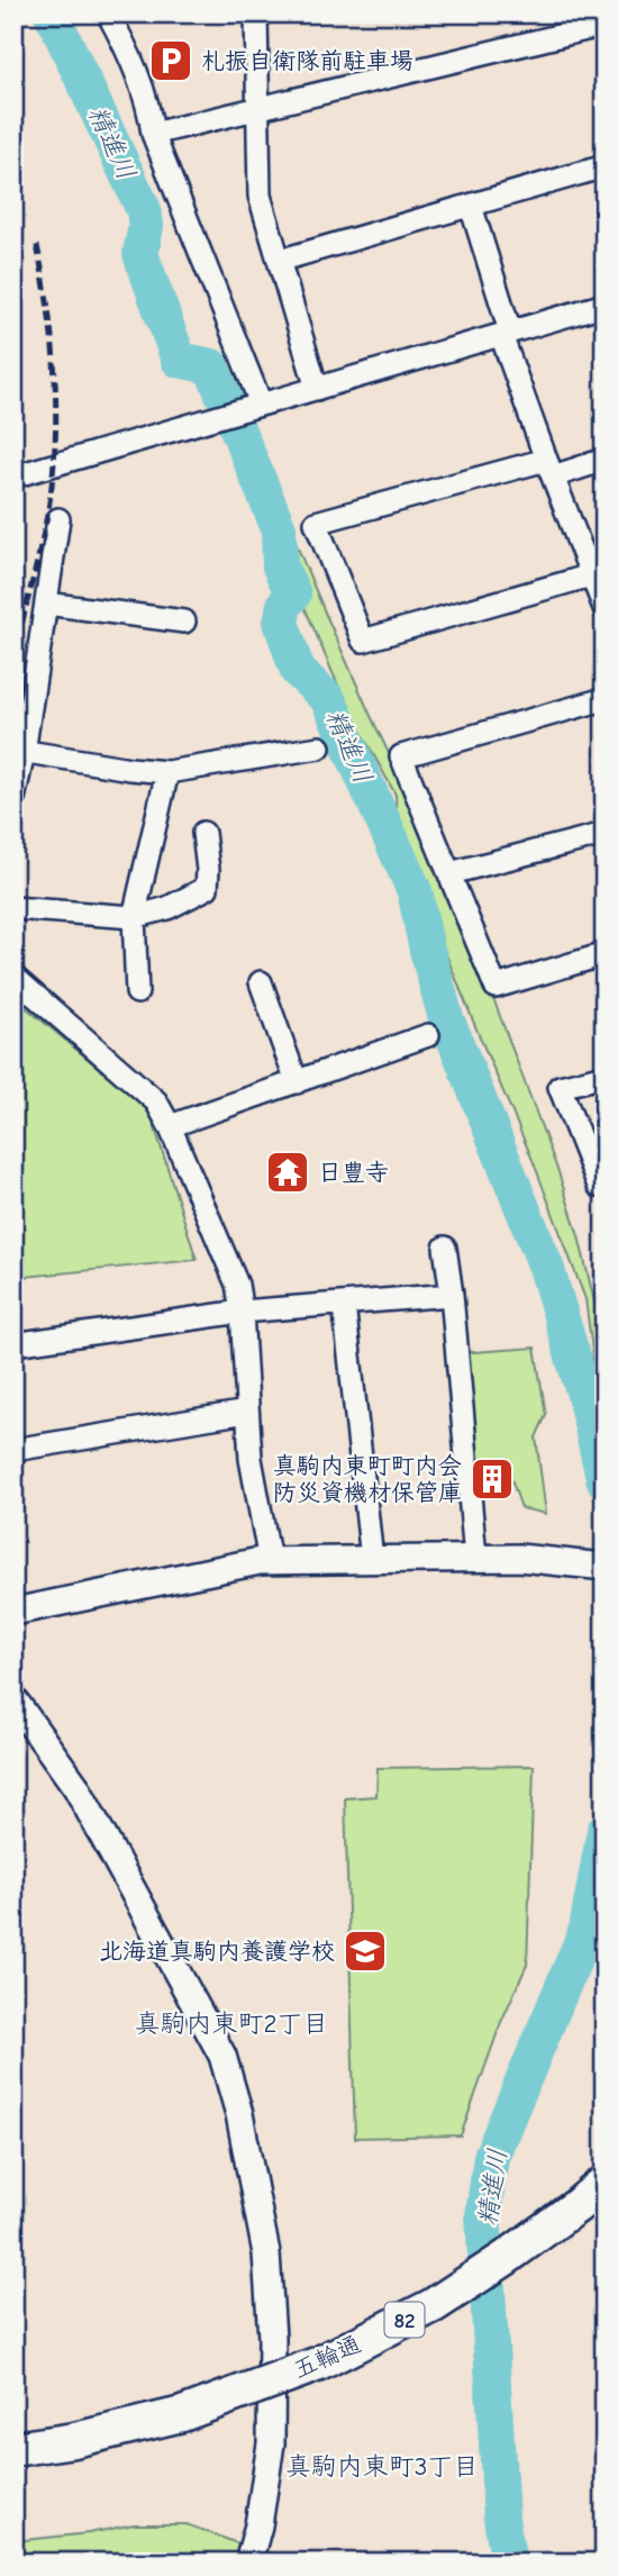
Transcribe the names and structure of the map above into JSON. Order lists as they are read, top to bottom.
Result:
{
  "streets": {
    "main road": ["82", "五輪通"]
  },
  "districts": ["真駒内東町2丁目", "真駒内東町3丁目"],
  "water": ["精進川"],
  "places": {
    "parking": ["札振自衛隊前駐車場"],
    "temple": ["日豊寺"],
    "building": ["真駒内東町町内会 防災資機材保管庫"],
    "school or university": ["北海道真駒内養護学校"]
  }
}
